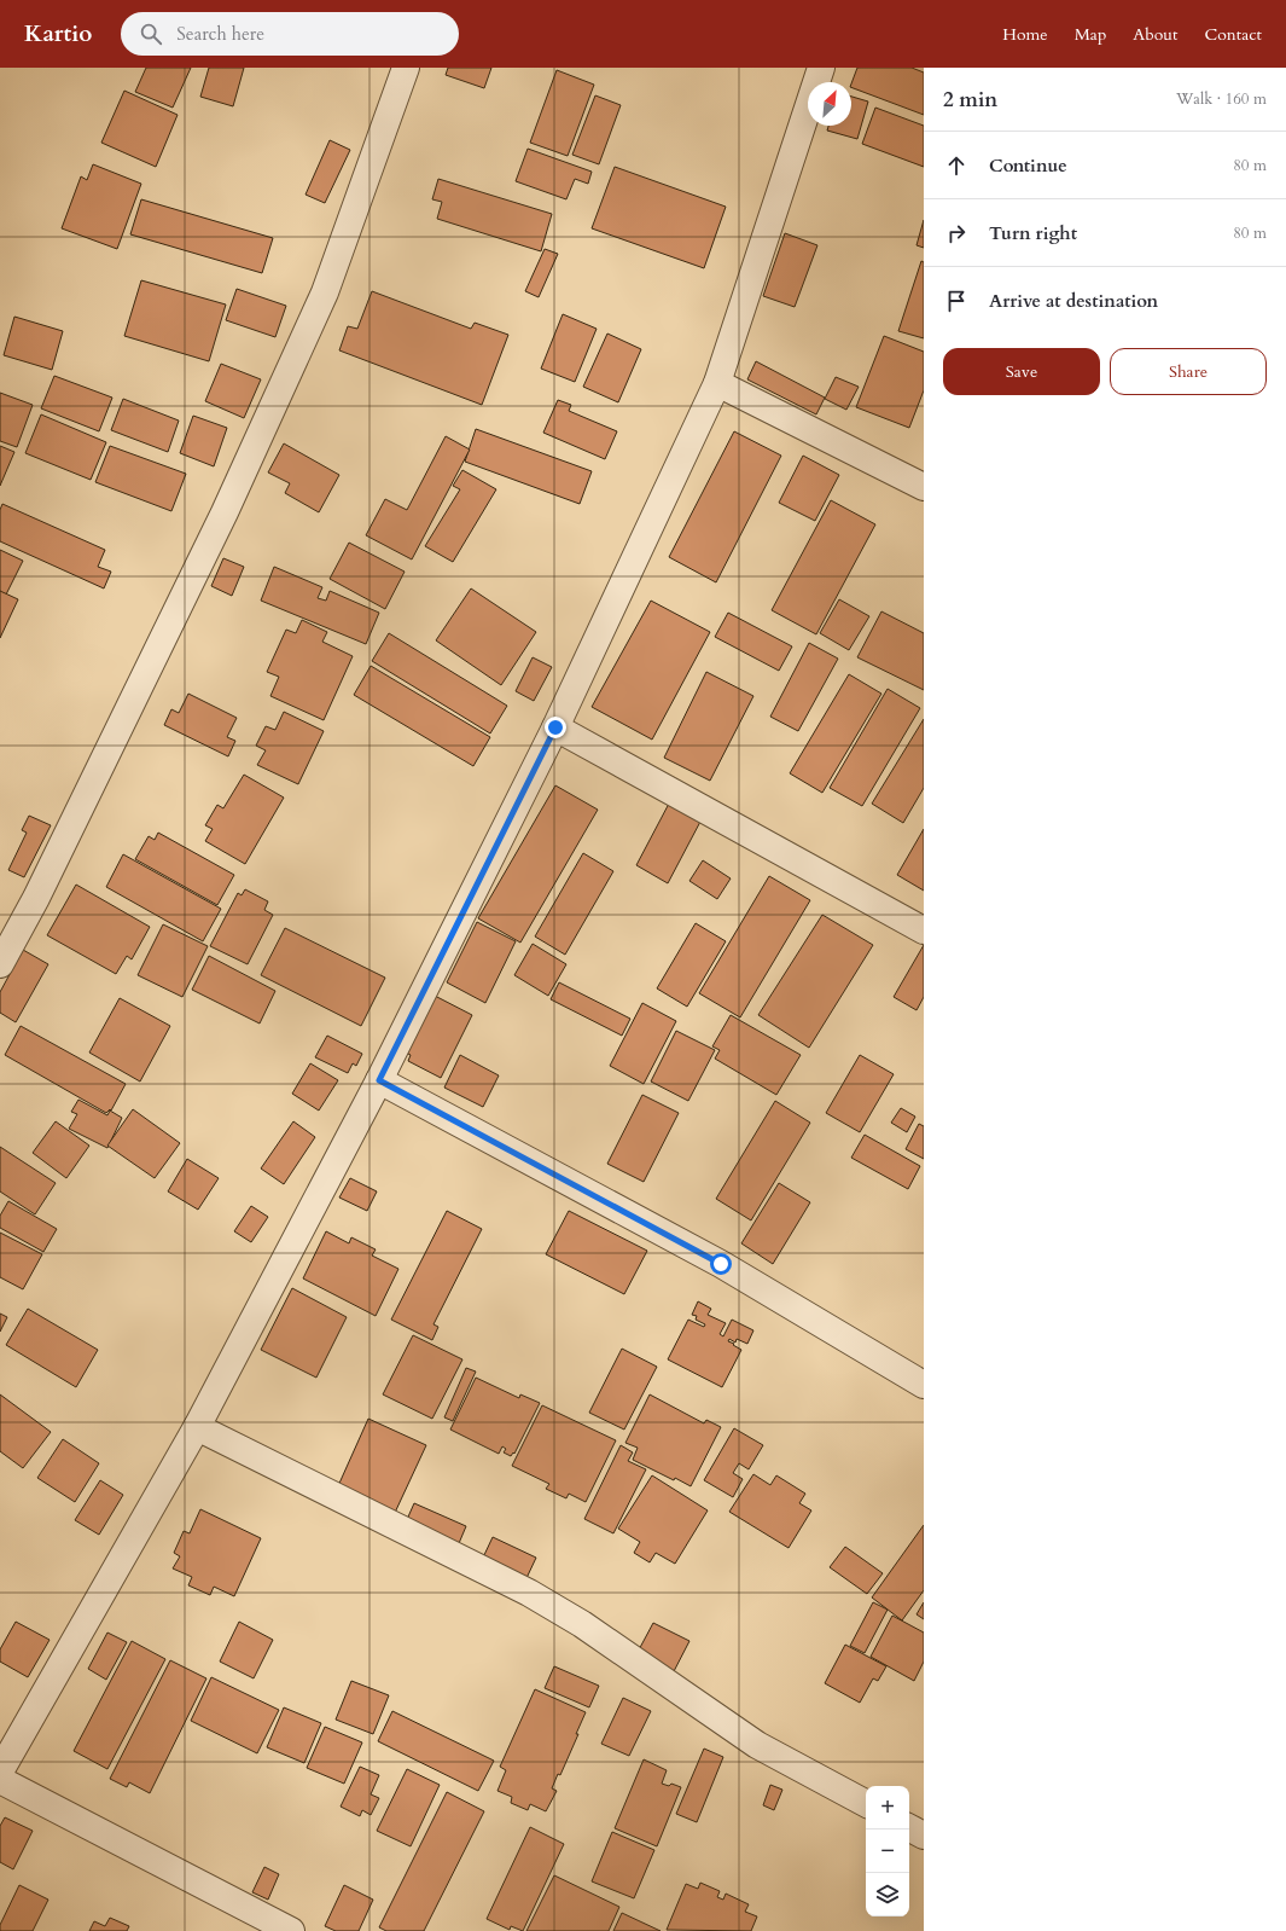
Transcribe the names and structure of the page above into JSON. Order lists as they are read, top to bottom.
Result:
{
  "north": "top right",
  "page": {
    "header": "Kartio",
    "search": "Search here",
    "nav": [
      "Home",
      "Map",
      "About",
      "Contact"
    ],
    "heading": ["2 min", "Walk · 160 m"],
    "list": [
      ["Continue", "80 m"],
      ["Turn right", "80 m"],
      "Arrive at destination"
    ],
    "buttons": ["Save", "Share"],
    "map_buttons": ["+", "−"]
  }
}
